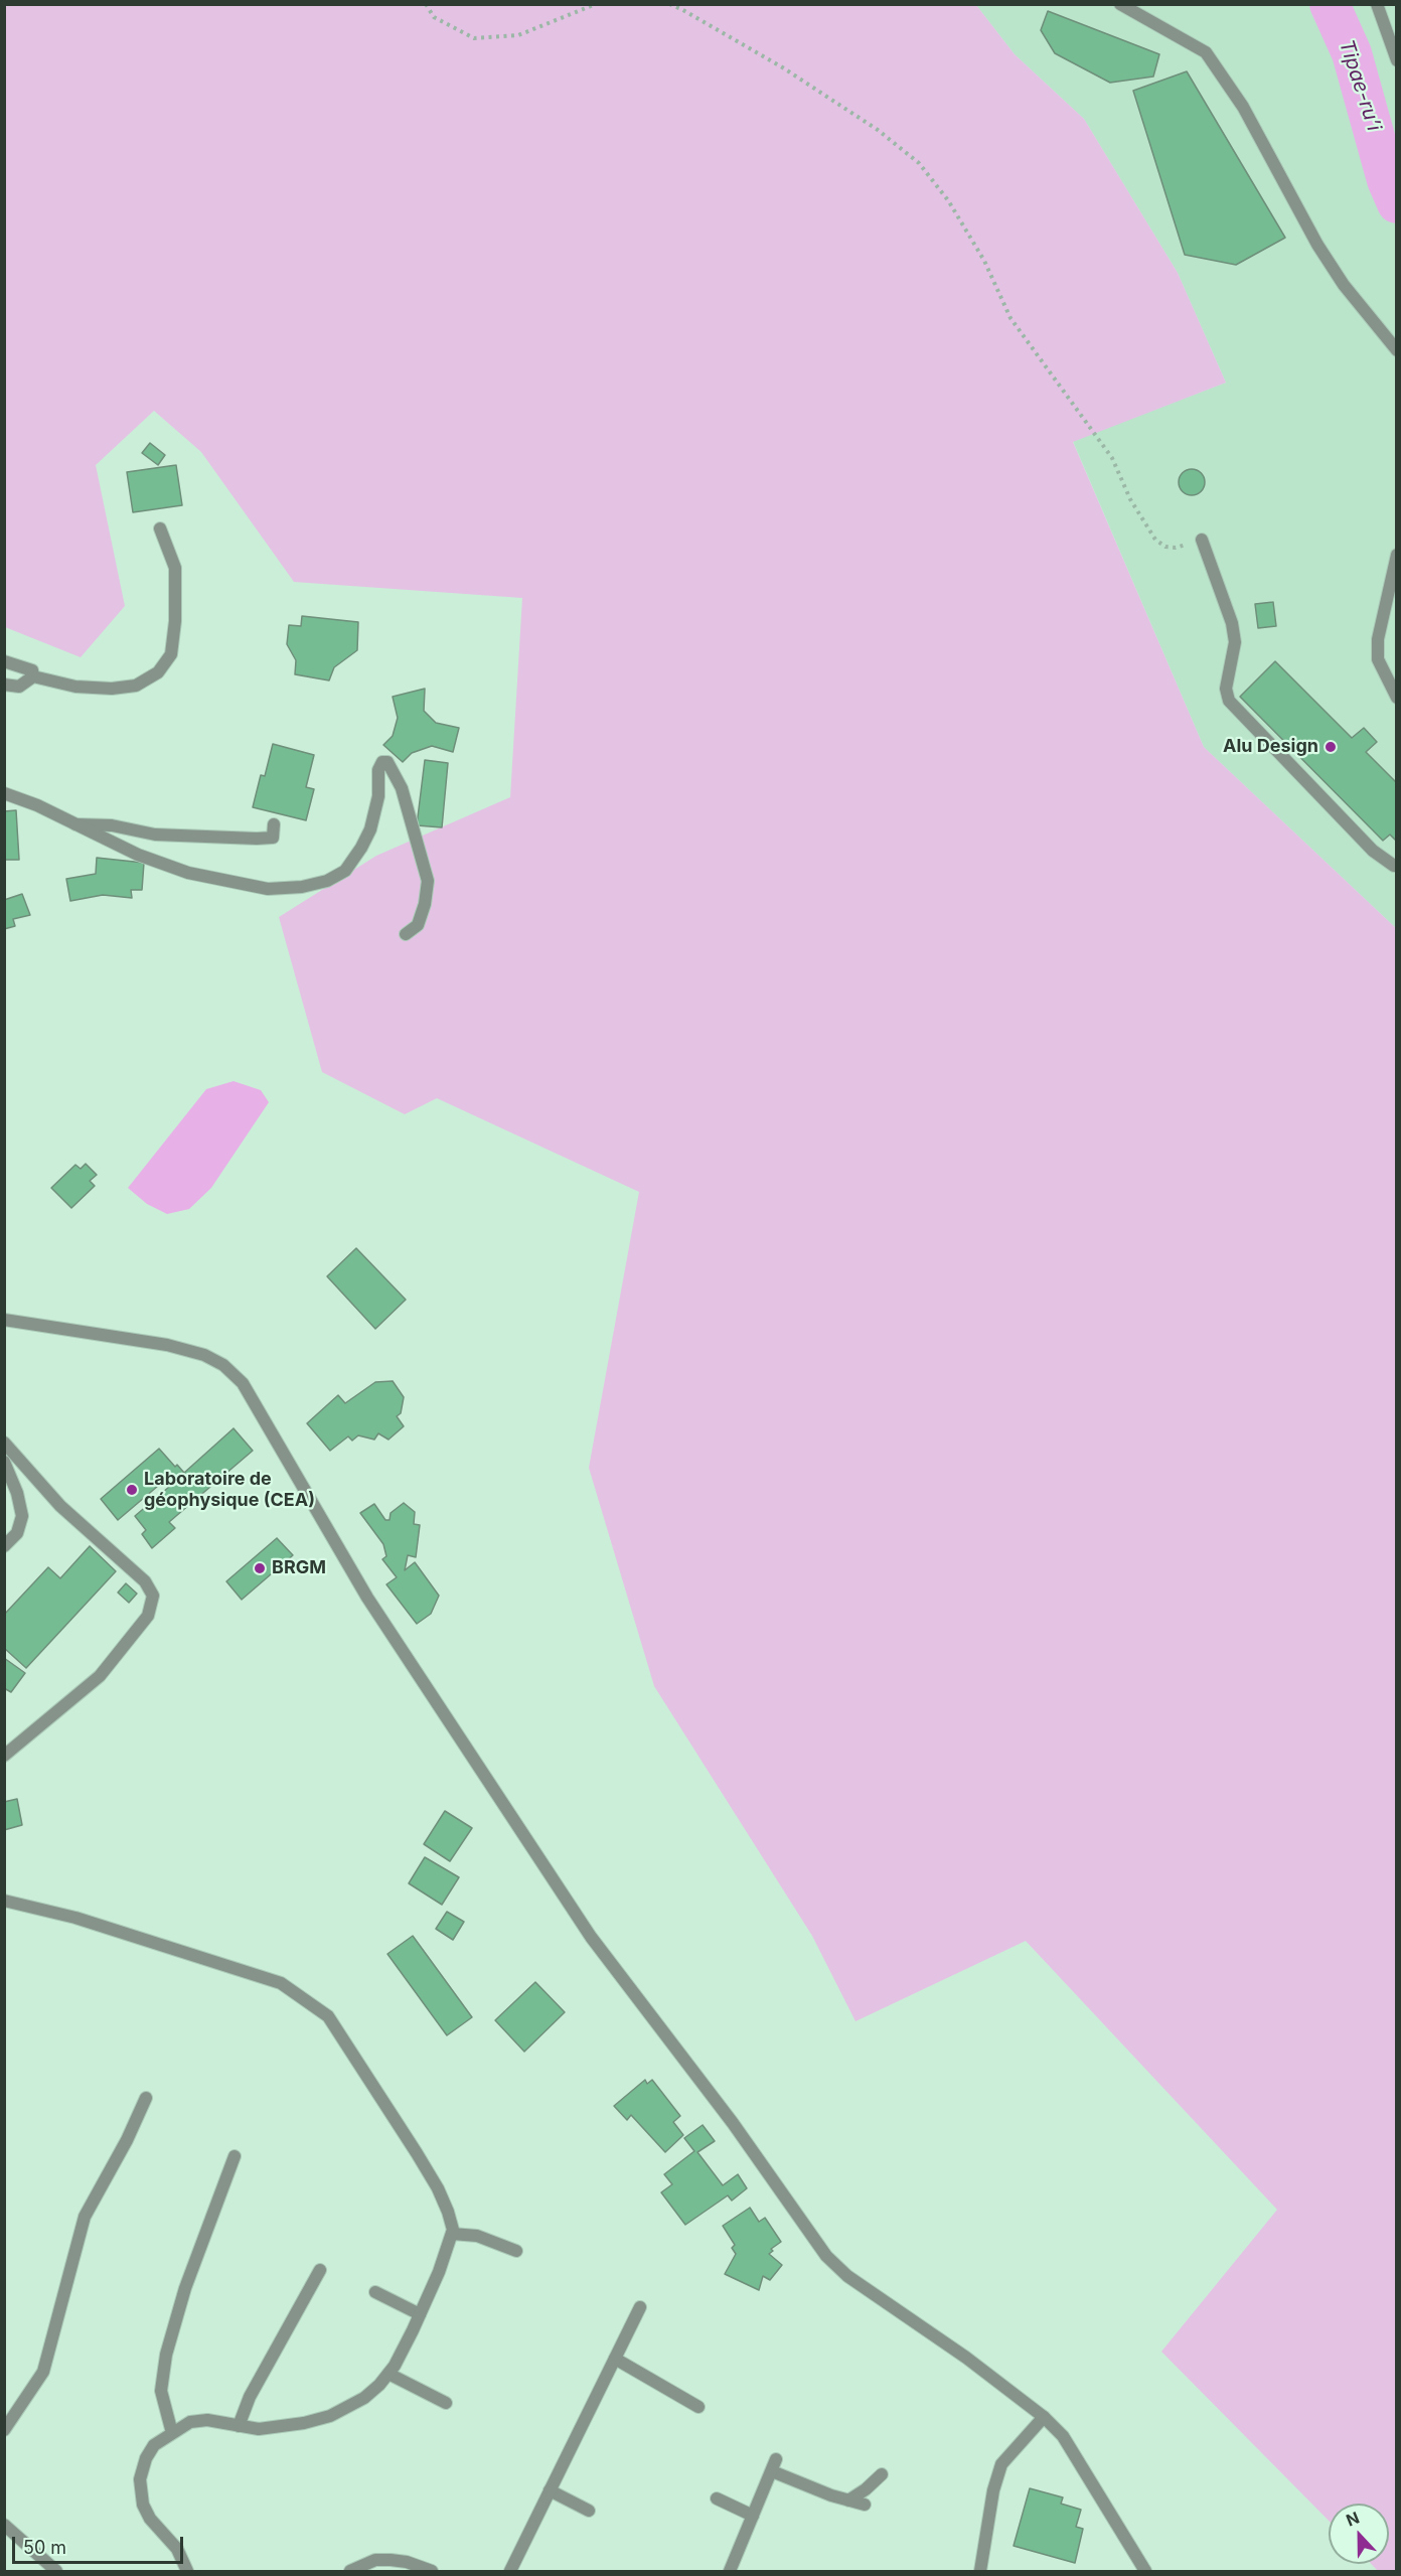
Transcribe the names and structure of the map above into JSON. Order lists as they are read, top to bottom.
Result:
{
  "water": ["Tipae-ru’i"],
  "places": ["Alu Design", "Laboratoire de géophysique (CEA)", "BRGM"],
  "scale_bar": "50 m",
  "north": "top"
}
